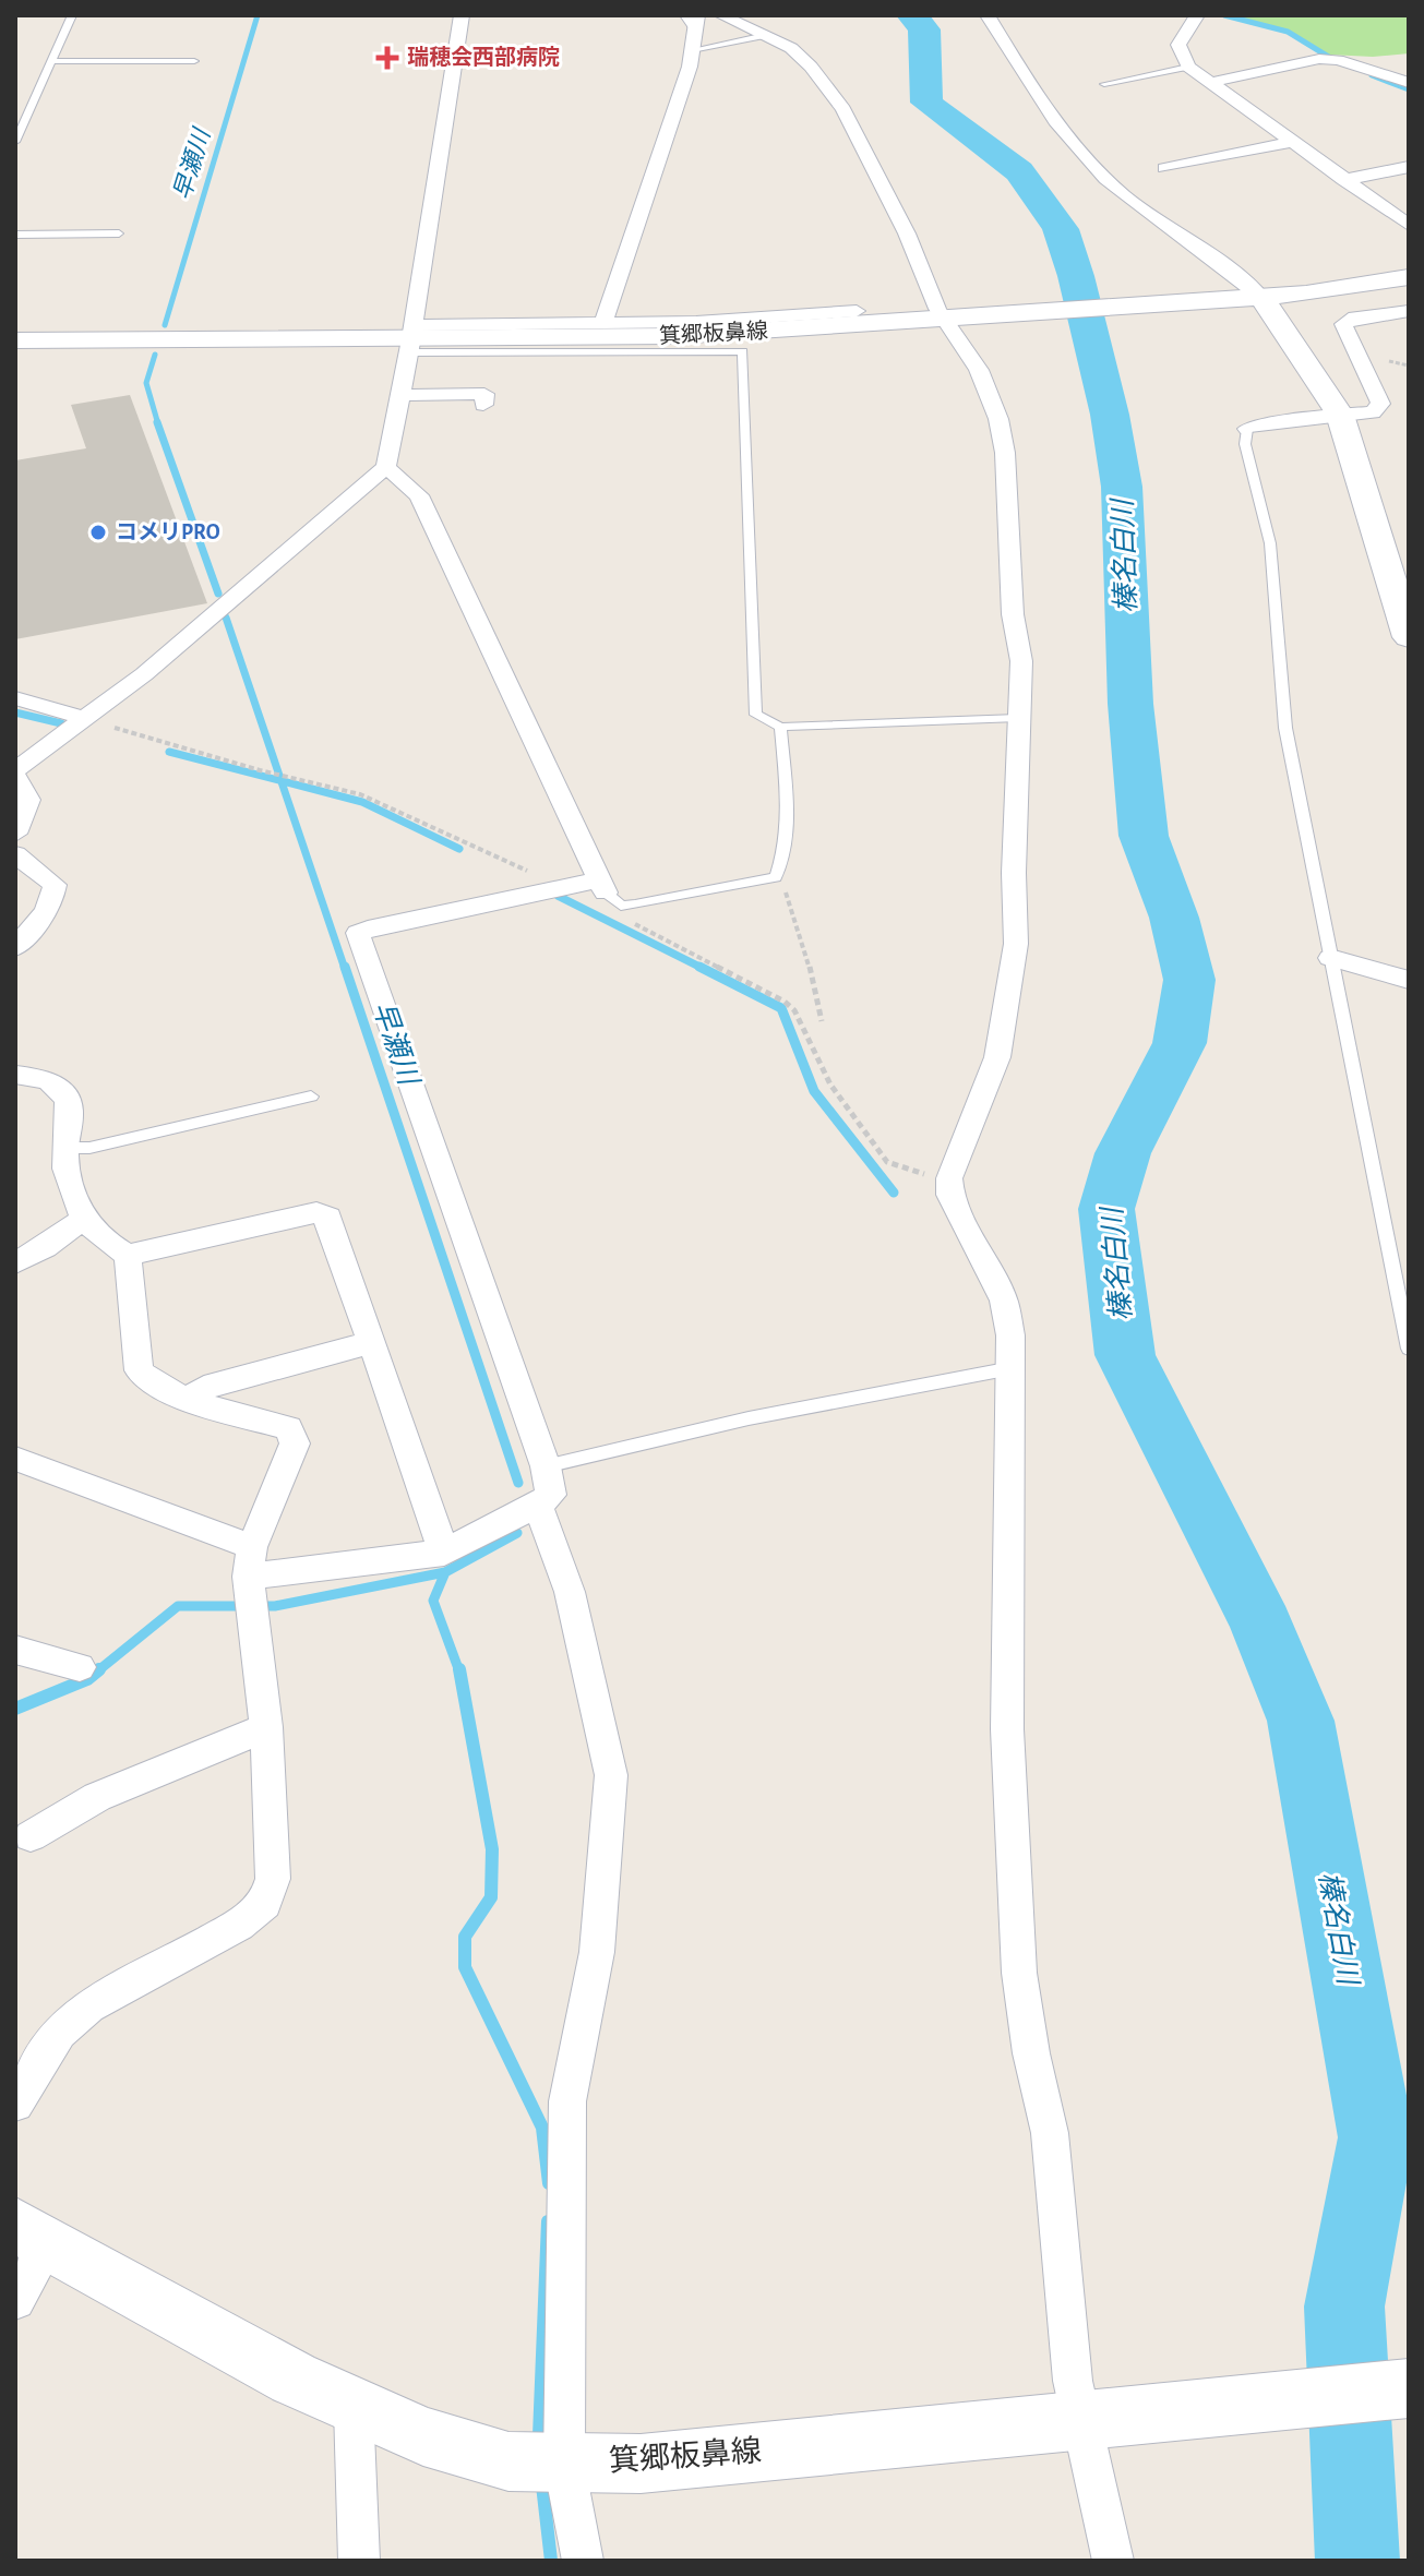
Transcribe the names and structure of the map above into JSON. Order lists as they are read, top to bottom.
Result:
{
  "streets": {
    "main road": ["箕郷板鼻線"]
  },
  "water": ["早瀬川", "榛名白川"],
  "places": {
    "health": ["瑞穂会西部病院"],
    "other": ["コメリPRO"]
  }
}
